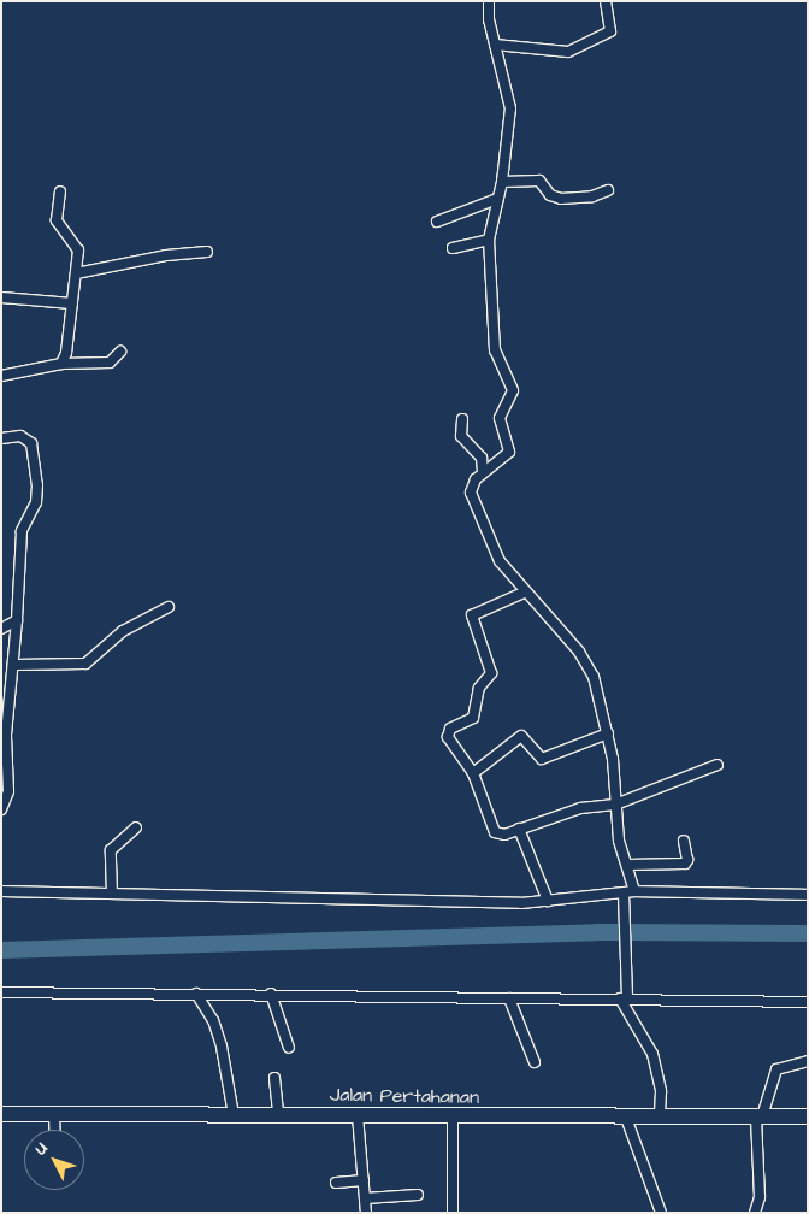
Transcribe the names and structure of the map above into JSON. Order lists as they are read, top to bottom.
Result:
{
  "streets": {
    "highway": ["Jalan Pertahanan"]
  },
  "north": "top left"
}
